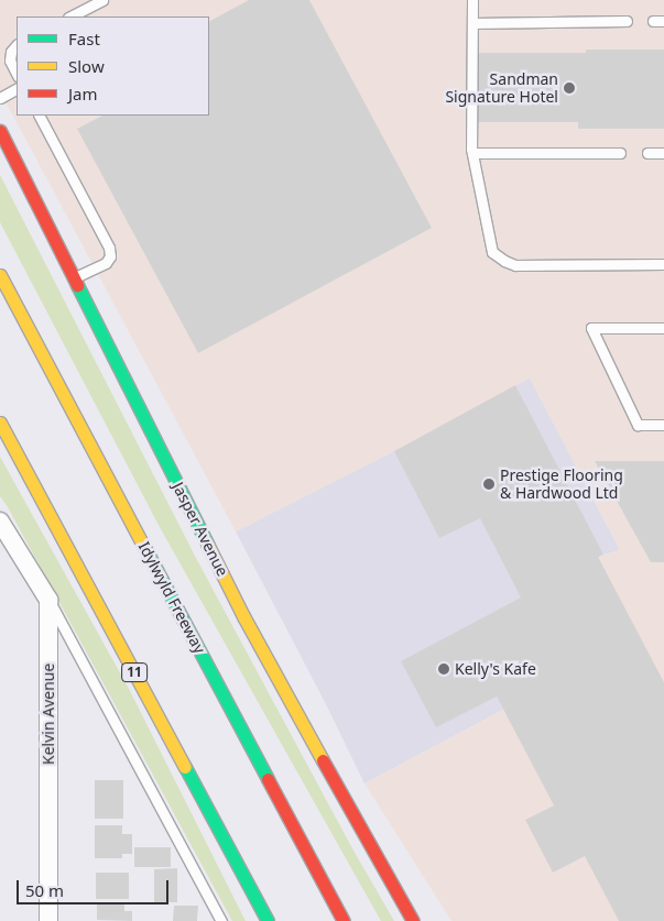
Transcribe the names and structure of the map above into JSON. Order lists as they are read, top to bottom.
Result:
{
  "streets": {
    "main road": ["Jasper Avenue", "Idylwyld Freeway", "11"],
    "street": ["Kelvin Avenue"]
  },
  "places": ["Sandman Signature Hotel", "Prestige Flooring & Hardwood Ltd", "Kelly's Kafe"],
  "legend": ["Fast", "Slow", "Jam"],
  "scale_bar": "50 m"
}
